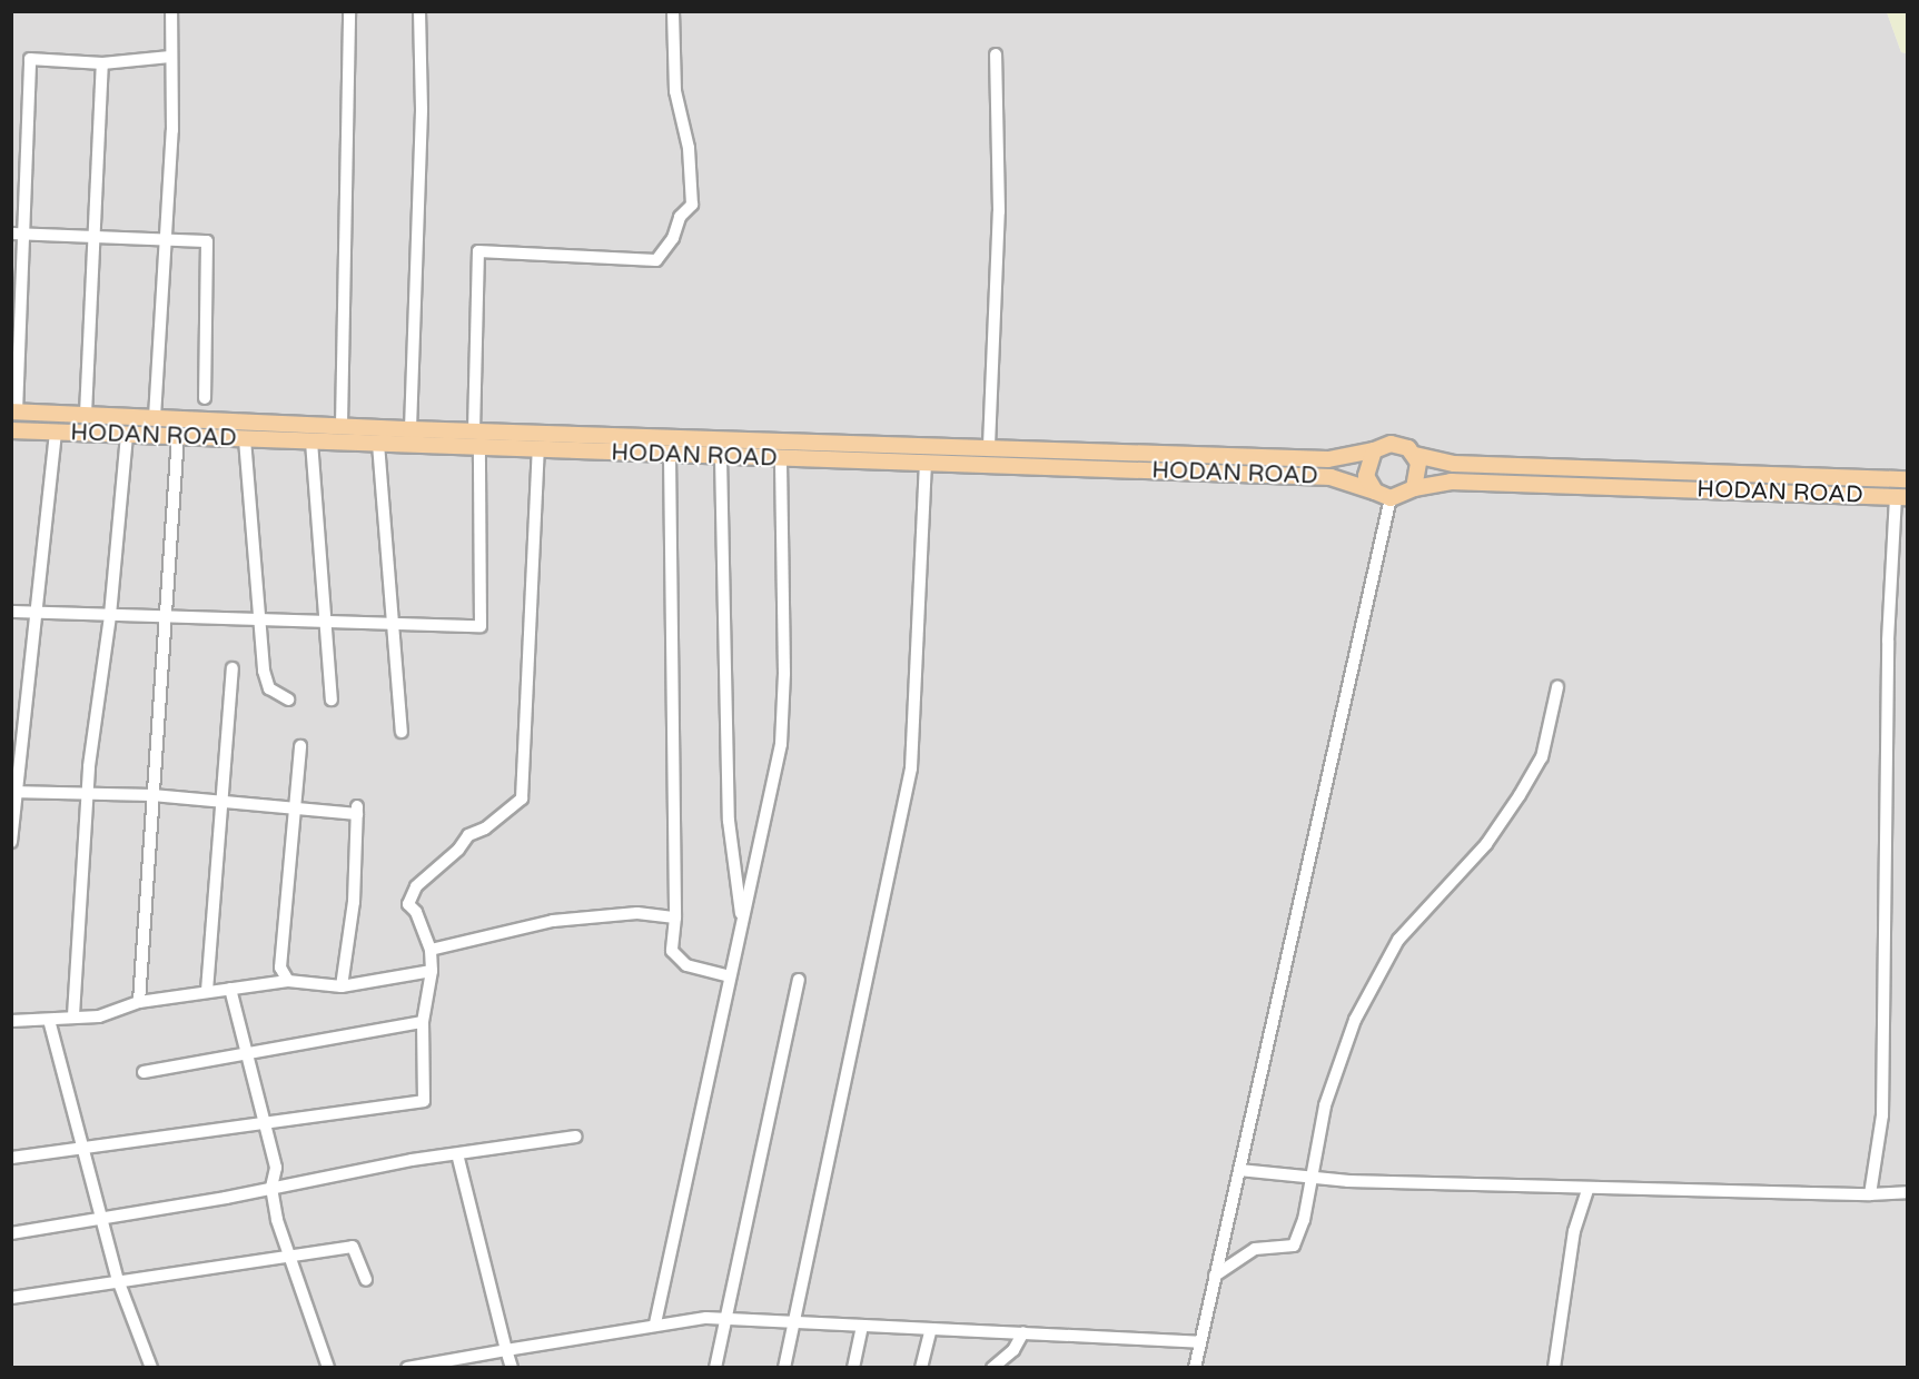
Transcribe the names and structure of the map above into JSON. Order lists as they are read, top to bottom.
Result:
{
  "streets": {
    "main road": ["HODAN ROAD"]
  }
}
